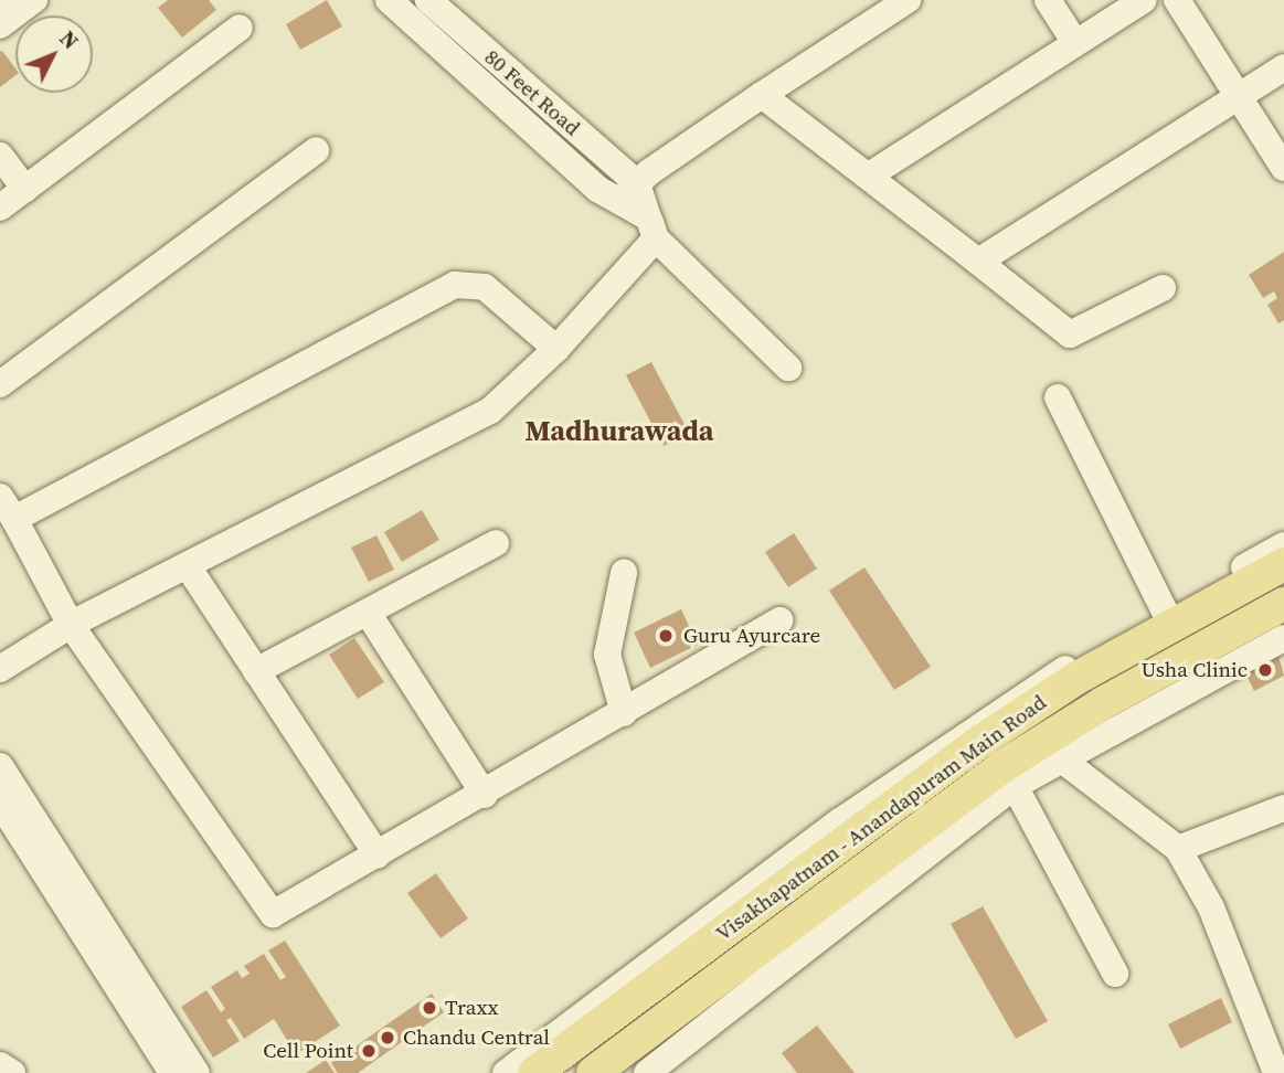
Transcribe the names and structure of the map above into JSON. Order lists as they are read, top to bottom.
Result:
{
  "streets": {
    "main road": ["Visakhapatnam - Anandapuram Main Road"],
    "street": ["80 Feet Road"]
  },
  "districts": ["Madhurawada"],
  "places": [
    "Guru Ayurcare",
    "Usha Clinic",
    "Traxx",
    "Chandu Central",
    "Cell Point"
  ],
  "north": "top right"
}
